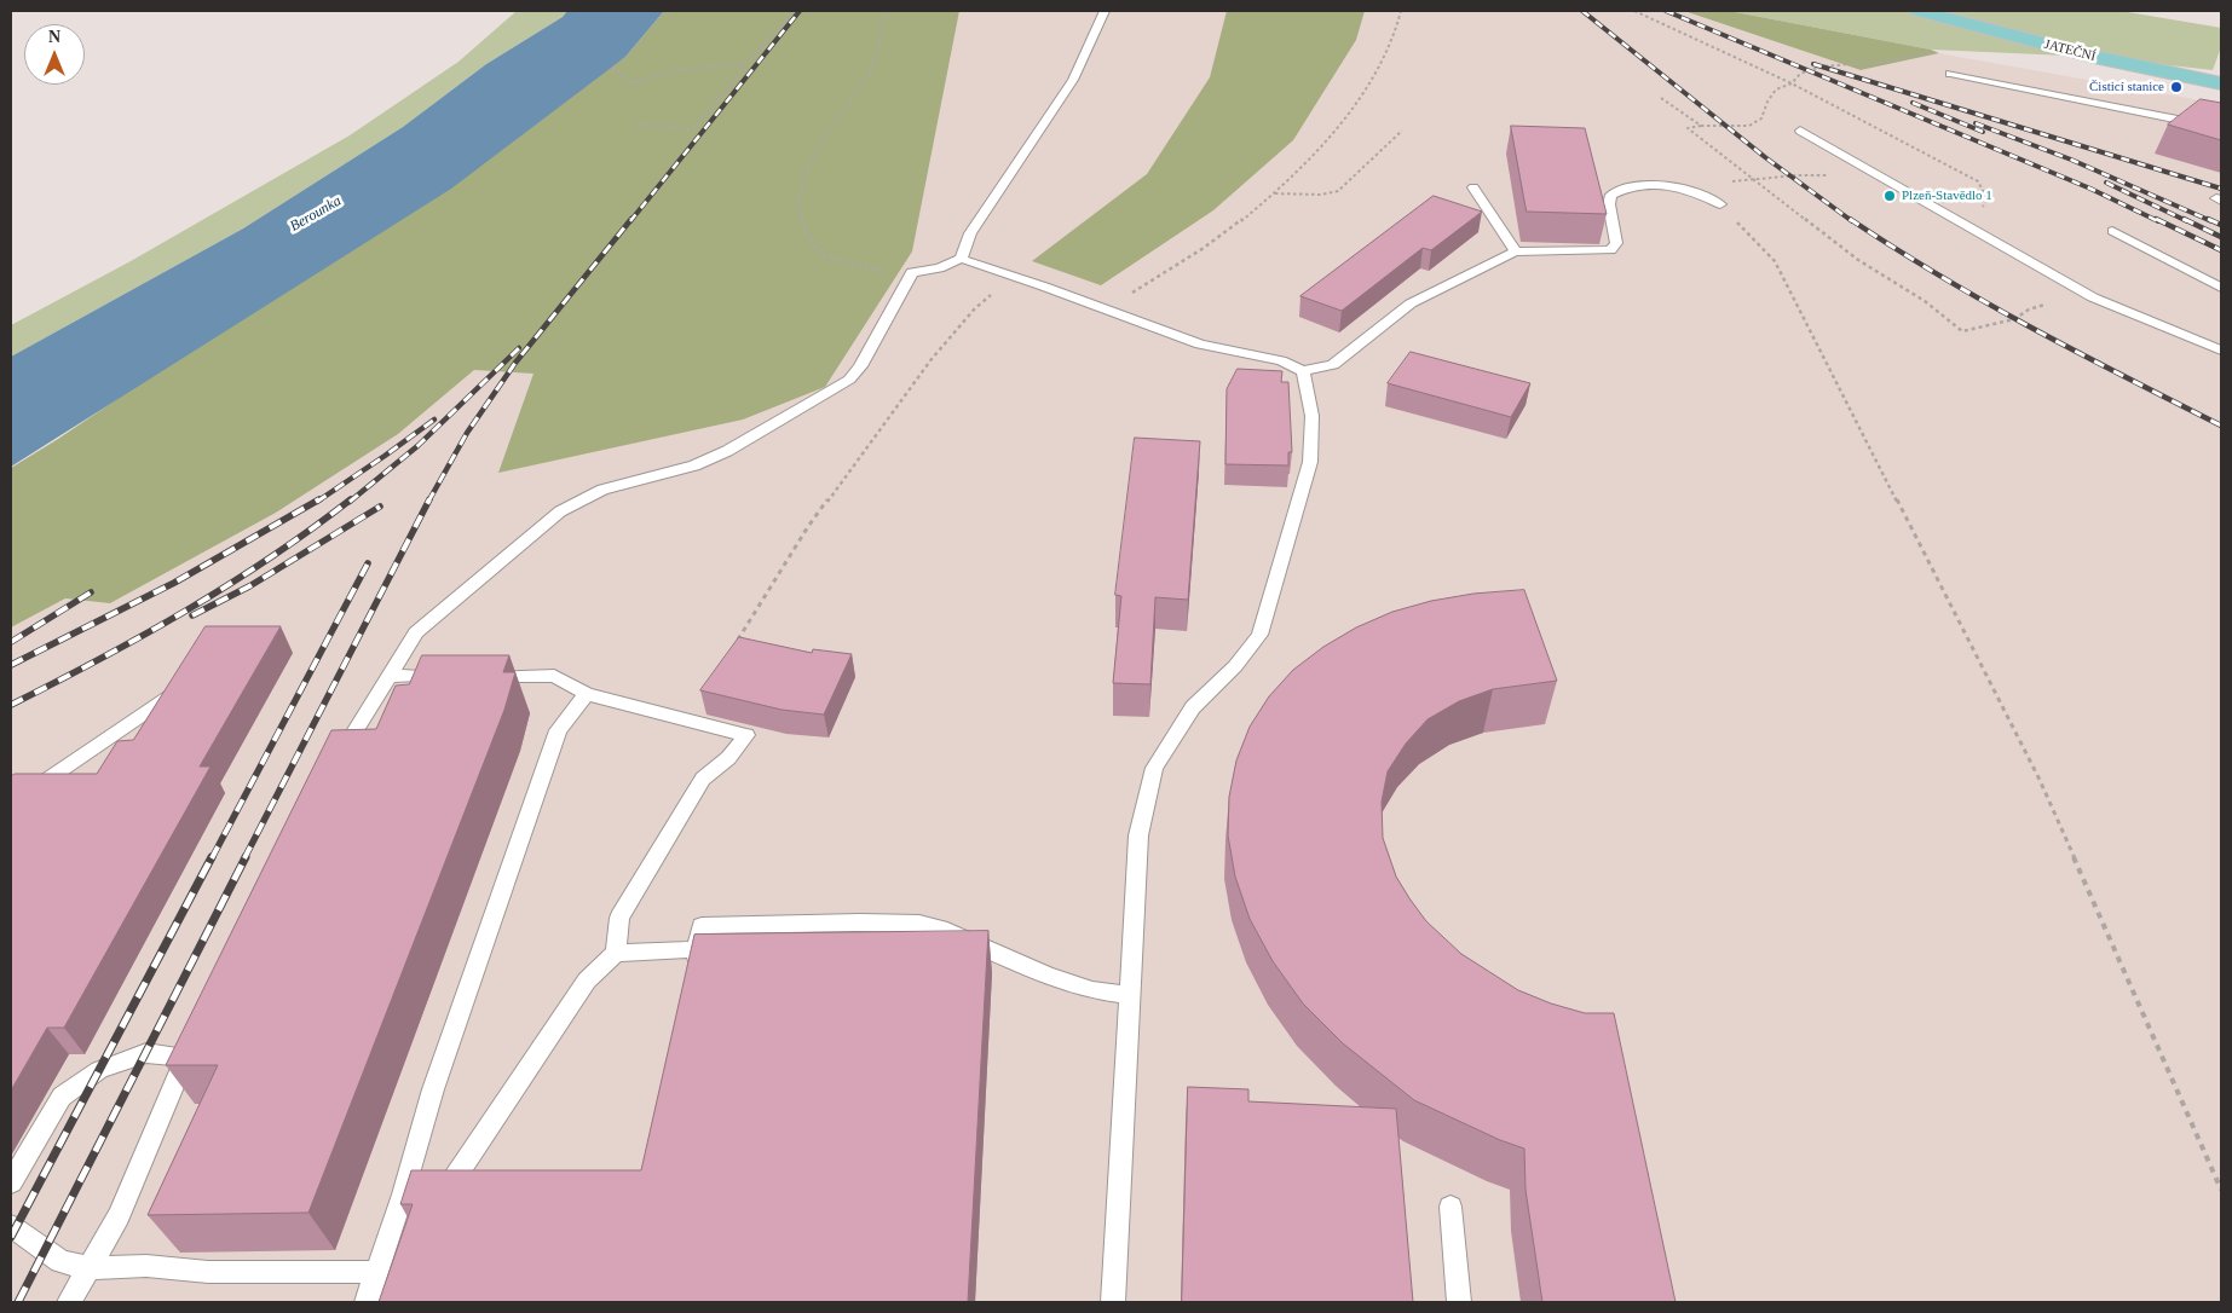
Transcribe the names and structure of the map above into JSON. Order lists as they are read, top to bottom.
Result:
{
  "streets": {
    "main road": ["JATEČNÍ"]
  },
  "water": ["Berounka"],
  "places": ["Čisticí stanice", "Plzeň-Stavědlo 1"],
  "north": "top"
}
